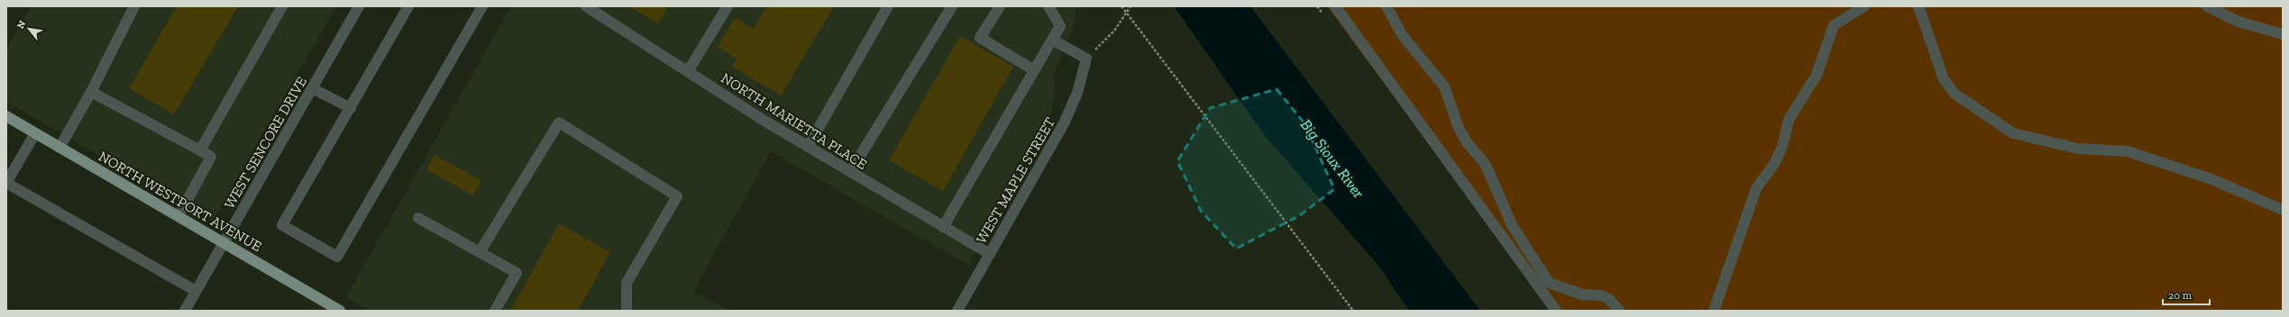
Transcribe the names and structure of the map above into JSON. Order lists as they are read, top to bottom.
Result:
{
  "streets": {
    "main road": ["NORTH WESTPORT AVENUE"],
    "street": ["NORTH MARIETTA PLACE", "WEST SENCORE DRIVE", "WEST MAPLE STREET"]
  },
  "crossings": [
    ["NORTH MARIETTA PLACE", "WEST MAPLE STREET"],
    ["WEST SENCORE DRIVE", "NORTH WESTPORT AVENUE"]
  ],
  "water": ["Big Sioux River"],
  "scale_bar": "20 m",
  "north": "top left"
}
